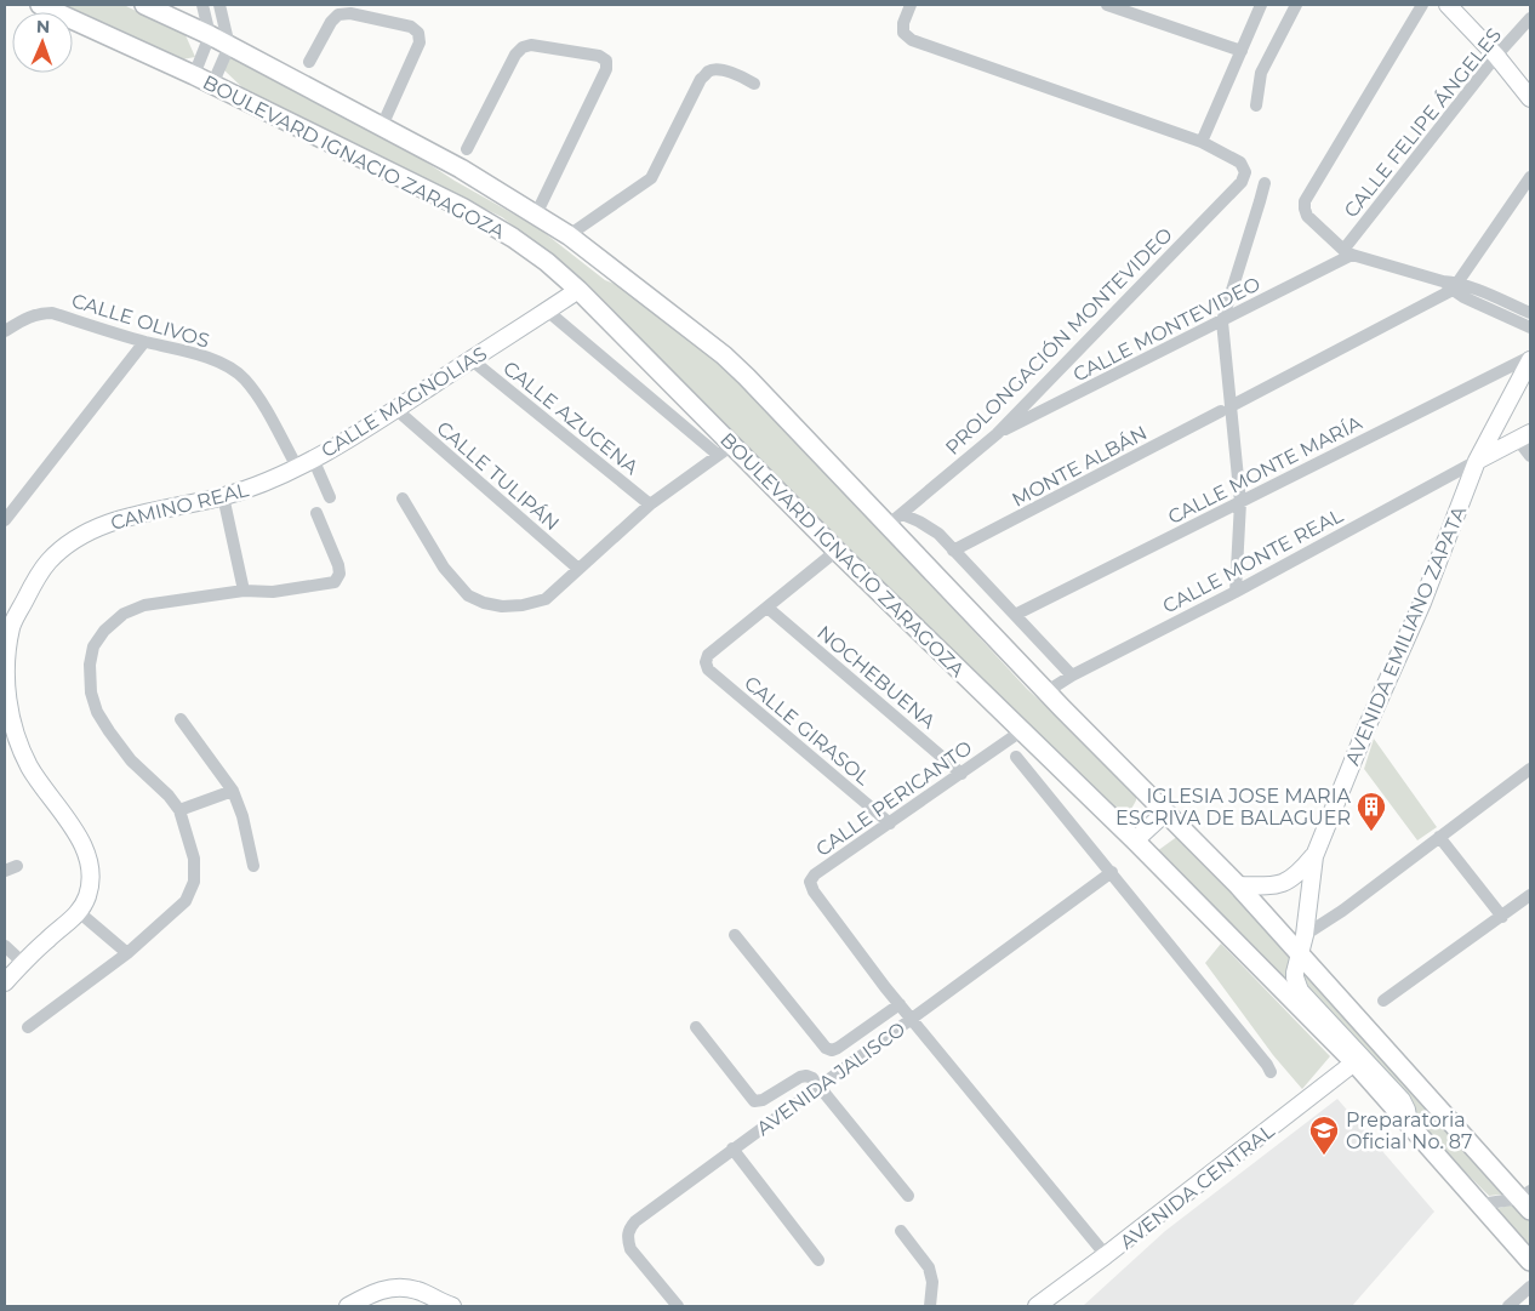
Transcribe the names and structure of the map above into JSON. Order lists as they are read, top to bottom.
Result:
{
  "streets": {
    "main road": ["BOULEVARD IGNACIO ZARAGOZA"],
    "street": [
      "CALLE FELIPE ÁNGELES",
      "CALLE OLIVOS",
      "CALLE MONTEVIDEO",
      "PROLONGACIÓN MONTEVIDEO",
      "CALLE MAGNOLIAS",
      "CALLE AZUCENA",
      "MONTE ALBÁN",
      "CALLE MONTE MARÍA",
      "CALLE TULIPÁN",
      "CAMINO REAL",
      "CALLE MONTE REAL",
      "AVENIDA EMILIANO ZAPATA",
      "NOCHEBUENA",
      "CALLE GIRASOL",
      "CALLE PERICANTO",
      "AVENIDA JALISCO",
      "AVENIDA CENTRAL"
    ]
  },
  "crossings": [
    ["CALLE FELIPE ÁNGELES", "CALLE MONTEVIDEO"],
    ["BOULEVARD IGNACIO ZARAGOZA", "PROLONGACIÓN MONTEVIDEO"],
    ["BOULEVARD IGNACIO ZARAGOZA", "CALLE MAGNOLIAS"],
    ["BOULEVARD IGNACIO ZARAGOZA", "CALLE MONTE REAL"],
    ["BOULEVARD IGNACIO ZARAGOZA", "AVENIDA EMILIANO ZAPATA"],
    ["BOULEVARD IGNACIO ZARAGOZA", "CALLE PERICANTO"],
    ["BOULEVARD IGNACIO ZARAGOZA", "AVENIDA CENTRAL"],
    ["CALLE OLIVOS", "CALLE MAGNOLIAS"],
    ["CALLE MONTEVIDEO", "PROLONGACIÓN MONTEVIDEO"],
    ["CALLE MAGNOLIAS", "CALLE AZUCENA"],
    ["CALLE MAGNOLIAS", "CALLE TULIPÁN"],
    ["CALLE MAGNOLIAS", "CAMINO REAL"],
    ["CALLE MONTE MARÍA", "AVENIDA EMILIANO ZAPATA"],
    ["CALLE MONTE REAL", "AVENIDA EMILIANO ZAPATA"],
    ["NOCHEBUENA", "CALLE GIRASOL"],
    ["NOCHEBUENA", "CALLE PERICANTO"],
    ["CALLE GIRASOL", "CALLE PERICANTO"],
    ["CALLE PERICANTO", "AVENIDA JALISCO"],
    ["CALLE PERICANTO", "AVENIDA CENTRAL"]
  ],
  "places": {
    "building": ["IGLESIA JOSE MARIA ESCRIVA DE BALAGUER"],
    "school or university": ["Preparatoria Oficial No. 87"]
  },
  "north": "top"
}
